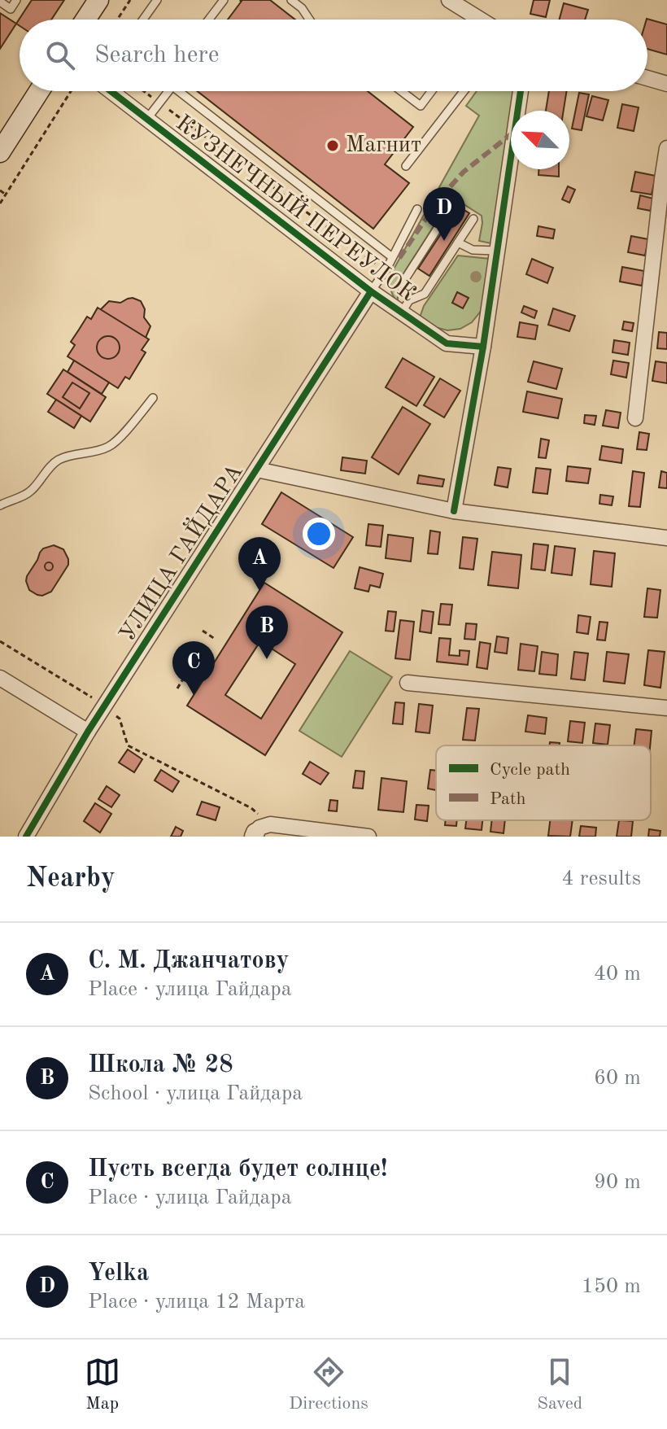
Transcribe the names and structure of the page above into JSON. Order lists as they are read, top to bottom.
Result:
{
  "streets": {
    "street": ["КУЗНЕЧНЫЙ ПЕРЕУЛОК", "УЛИЦА ГАЙДАРА"]
  },
  "crossings": [
    ["КУЗНЕЧНЫЙ ПЕРЕУЛОК", "УЛИЦА ГАЙДАРА"]
  ],
  "places": ["Магнит"],
  "legend": ["Cycle path", "Path"],
  "north": "top left",
  "page": {
    "search": "Search here",
    "pins": [
      "D",
      "A",
      "B",
      "C"
    ],
    "heading": ["Nearby", "4 results"],
    "list": [
      {
        "mark": "A",
        "name": "С. М. Джанчатову",
        "note": "Place · улица Гайдара",
        "value": "40 m"
      },
      {
        "mark": "B",
        "name": "Школа № 28",
        "note": "School · улица Гайдара",
        "value": "60 m"
      },
      {
        "mark": "C",
        "name": "Пусть всегда будет солнце!",
        "note": "Place · улица Гайдара",
        "value": "90 m"
      },
      {
        "mark": "D",
        "name": "Yelka",
        "note": "Place · улица 12 Марта",
        "value": "150 m"
      }
    ],
    "nav": ["Map", "Directions", "Saved"]
  }
}
